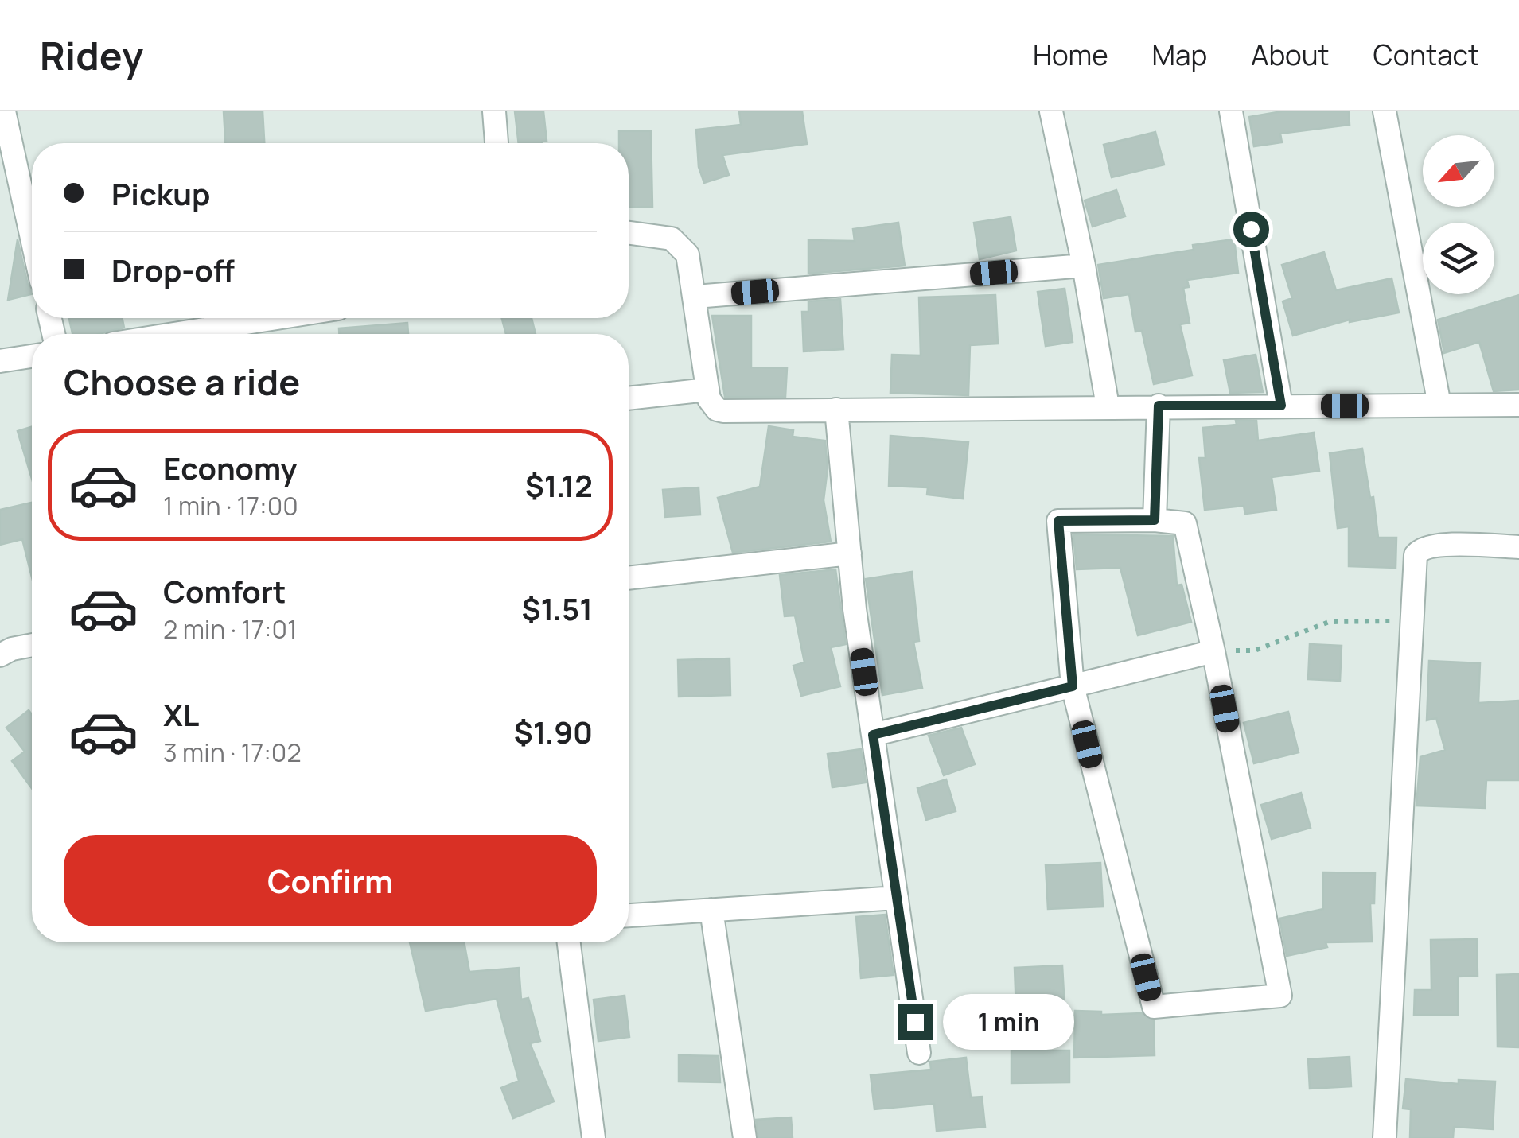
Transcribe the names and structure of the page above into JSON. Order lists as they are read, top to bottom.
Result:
{
  "north": "bottom left",
  "page": {
    "header": "Ridey",
    "nav": [
      "Home",
      "Map",
      "About",
      "Contact"
    ],
    "banner": ["Pickup", "Drop-off"],
    "heading": "Choose a ride",
    "list": [
      {
        "name": "Economy",
        "note": "1 min · 17:00",
        "value": "$1.12"
      },
      {
        "name": "Comfort",
        "note": "2 min · 17:01",
        "value": "$1.51"
      },
      {
        "name": "XL",
        "note": "3 min · 17:02",
        "value": "$1.90"
      }
    ],
    "buttons": "Confirm",
    "bubble": "1 min"
  }
}
